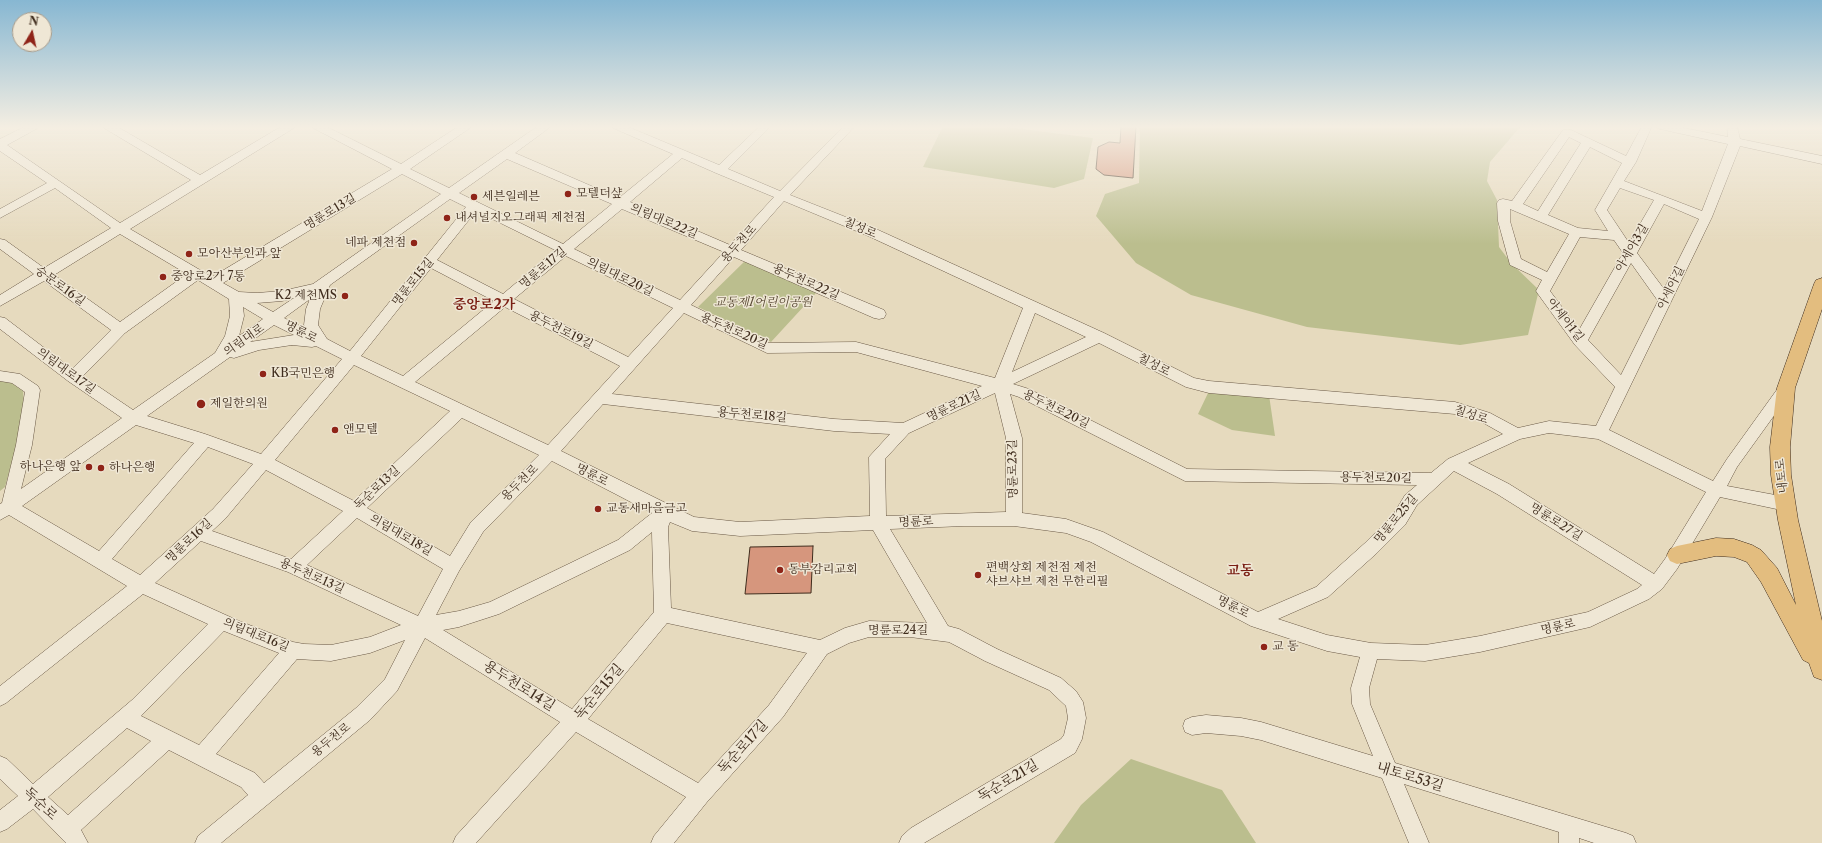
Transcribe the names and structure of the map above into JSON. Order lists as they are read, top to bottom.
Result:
{
  "streets": {
    "main road": ["내토로"],
    "street": [
      "명륜로13길",
      "의림대로22길",
      "칠성로",
      "용두천로",
      "아세아3길",
      "명륜로17길",
      "의림대로20길",
      "명륜로15길",
      "용두천로22길",
      "숭문로16길",
      "아세아길",
      "아세아1길",
      "용두천로19길",
      "용두천로20길",
      "명륜로",
      "의림대로",
      "의림대로17길",
      "명륜로21길",
      "용두천로18길",
      "명륜로23길",
      "독순로13길",
      "명륜로25길",
      "명륜로27길",
      "의림대로18길",
      "명륜로16길",
      "용두천로13길",
      "명륜로24길",
      "의림대로16길",
      "용두천로14길",
      "독순로15길",
      "독순로17길",
      "내토로53길",
      "독순로21길",
      "독순로"
    ]
  },
  "crossings": [
    ["명륜로13길", "의림대로20길"],
    ["명륜로13길", "명륜로"],
    ["의림대로22길", "용두천로"],
    ["의림대로22길", "명륜로17길"],
    ["의림대로22길", "용두천로22길"],
    ["칠성로", "용두천로"],
    ["칠성로", "명륜로21길"],
    ["칠성로", "명륜로25길"],
    ["용두천로", "의림대로20길"],
    ["용두천로", "용두천로22길"],
    ["용두천로", "용두천로19길"],
    ["용두천로", "용두천로20길"],
    ["용두천로", "명륜로"],
    ["용두천로", "용두천로18길"],
    ["용두천로", "의림대로18길"],
    ["용두천로", "용두천로13길"],
    ["용두천로", "의림대로16길"],
    ["용두천로", "용두천로14길"],
    ["아세아3길", "아세아1길"],
    ["명륜로17길", "의림대로20길"],
    ["명륜로17길", "용두천로19길"],
    ["명륜로17길", "명륜로"],
    ["의림대로20길", "명륜로15길"],
    ["의림대로20길", "용두천로20길"],
    ["의림대로20길", "의림대로"],
    ["명륜로15길", "용두천로19길"],
    ["명륜로15길", "명륜로"],
    ["명륜로15길", "명륜로16길"],
    ["아세아길", "아세아1길"],
    ["용두천로20길", "명륜로21길"],
    ["용두천로20길", "명륜로23길"],
    ["용두천로20길", "명륜로25길"],
    ["명륜로", "의림대로"],
    ["명륜로", "명륜로21길"],
    ["명륜로", "명륜로23길"],
    ["명륜로", "내토로"],
    ["명륜로", "독순로13길"],
    ["명륜로", "명륜로25길"],
    ["명륜로", "명륜로27길"],
    ["명륜로", "명륜로16길"],
    ["명륜로", "의림대로16길"],
    ["의림대로", "의림대로17길"],
    ["의림대로", "의림대로16길"],
    ["의림대로17길", "의림대로18길"],
    ["명륜로21길", "용두천로18길"],
    ["명륜로21길", "명륜로23길"],
    ["독순로13길", "의림대로18길"],
    ["독순로13길", "용두천로13길"],
    ["명륜로25길", "명륜로27길"],
    ["의림대로18길", "명륜로16길"],
    ["명륜로16길", "용두천로13길"],
    ["명륜로16길", "의림대로16길"],
    ["용두천로13길", "의림대로16길"],
    ["용두천로13길", "용두천로14길"],
    ["명륜로24길", "독순로17길"],
    ["명륜로24길", "독순로21길"],
    ["의림대로16길", "용두천로14길"],
    ["용두천로14길", "독순로15길"],
    ["용두천로14길", "독순로17길"]
  ],
  "districts": ["중앙로2가", "교동"],
  "parks": ["교동제1어린이공원"],
  "places": [
    "모텔더샾",
    "세븐일레븐",
    "내셔널지오그래픽 제천점",
    "네파 제천점",
    "모아산부인과 앞",
    "중앙로2가 7통",
    "K2 제천MS",
    "KB국민은행",
    "제일한의원",
    "앤모텔",
    "하나은행 앞",
    "하나은행",
    "교동새마을금고",
    "동부감리교회",
    "편백상회 제천점 제천 샤브샤브 제천 무한리필",
    "교 동"
  ],
  "north": "top"
}
